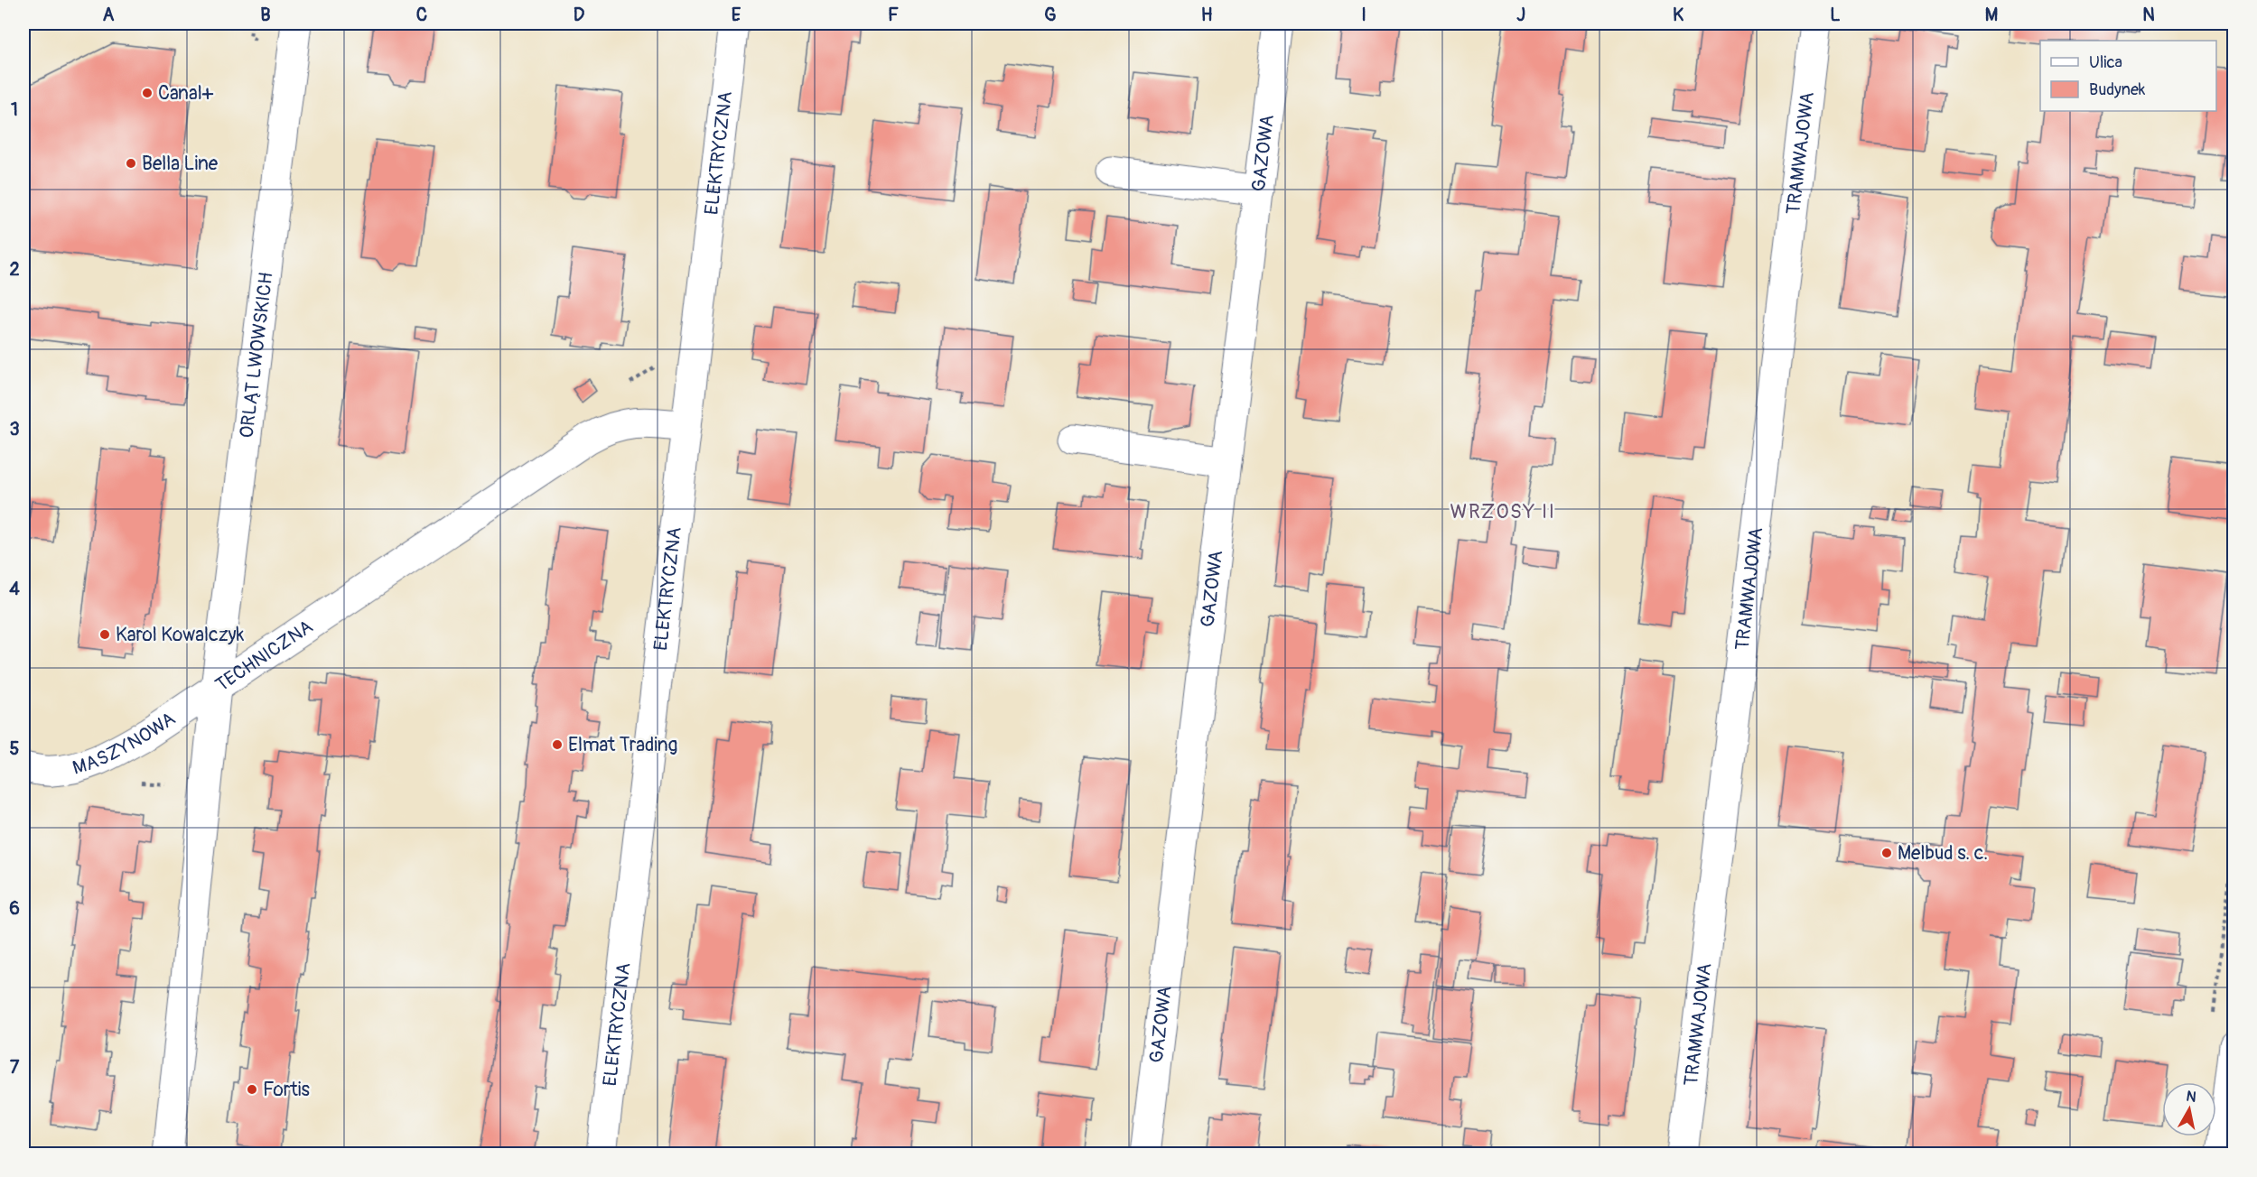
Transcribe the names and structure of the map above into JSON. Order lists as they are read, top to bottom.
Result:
{
  "streets": {
    "street": [
      "ELEKTRYCZNA",
      "GAZOWA",
      "TRAMWAJOWA",
      "ORLĄT LWOWSKICH",
      "TECHNICZNA",
      "MASZYNOWA"
    ]
  },
  "crossings": [
    ["ELEKTRYCZNA", "TECHNICZNA"],
    ["ORLĄT LWOWSKICH", "TECHNICZNA"],
    ["ORLĄT LWOWSKICH", "MASZYNOWA"],
    ["TECHNICZNA", "MASZYNOWA"]
  ],
  "districts": ["WRZOSY II"],
  "places": [
    "Canal+",
    "Bella Line",
    "Karol Kowalczyk",
    "Elmat Trading",
    "Melbud s. c.",
    "Fortis"
  ],
  "legend": ["Ulica", "Budynek"],
  "north": "top",
  "grid": {
    "columns": [
      "A",
      "B",
      "C",
      "D",
      "E",
      "F",
      "G",
      "H",
      "I",
      "J",
      "K",
      "L",
      "M",
      "N"
    ],
    "rows": [
      "1",
      "2",
      "3",
      "4",
      "5",
      "6",
      "7"
    ]
  }
}
